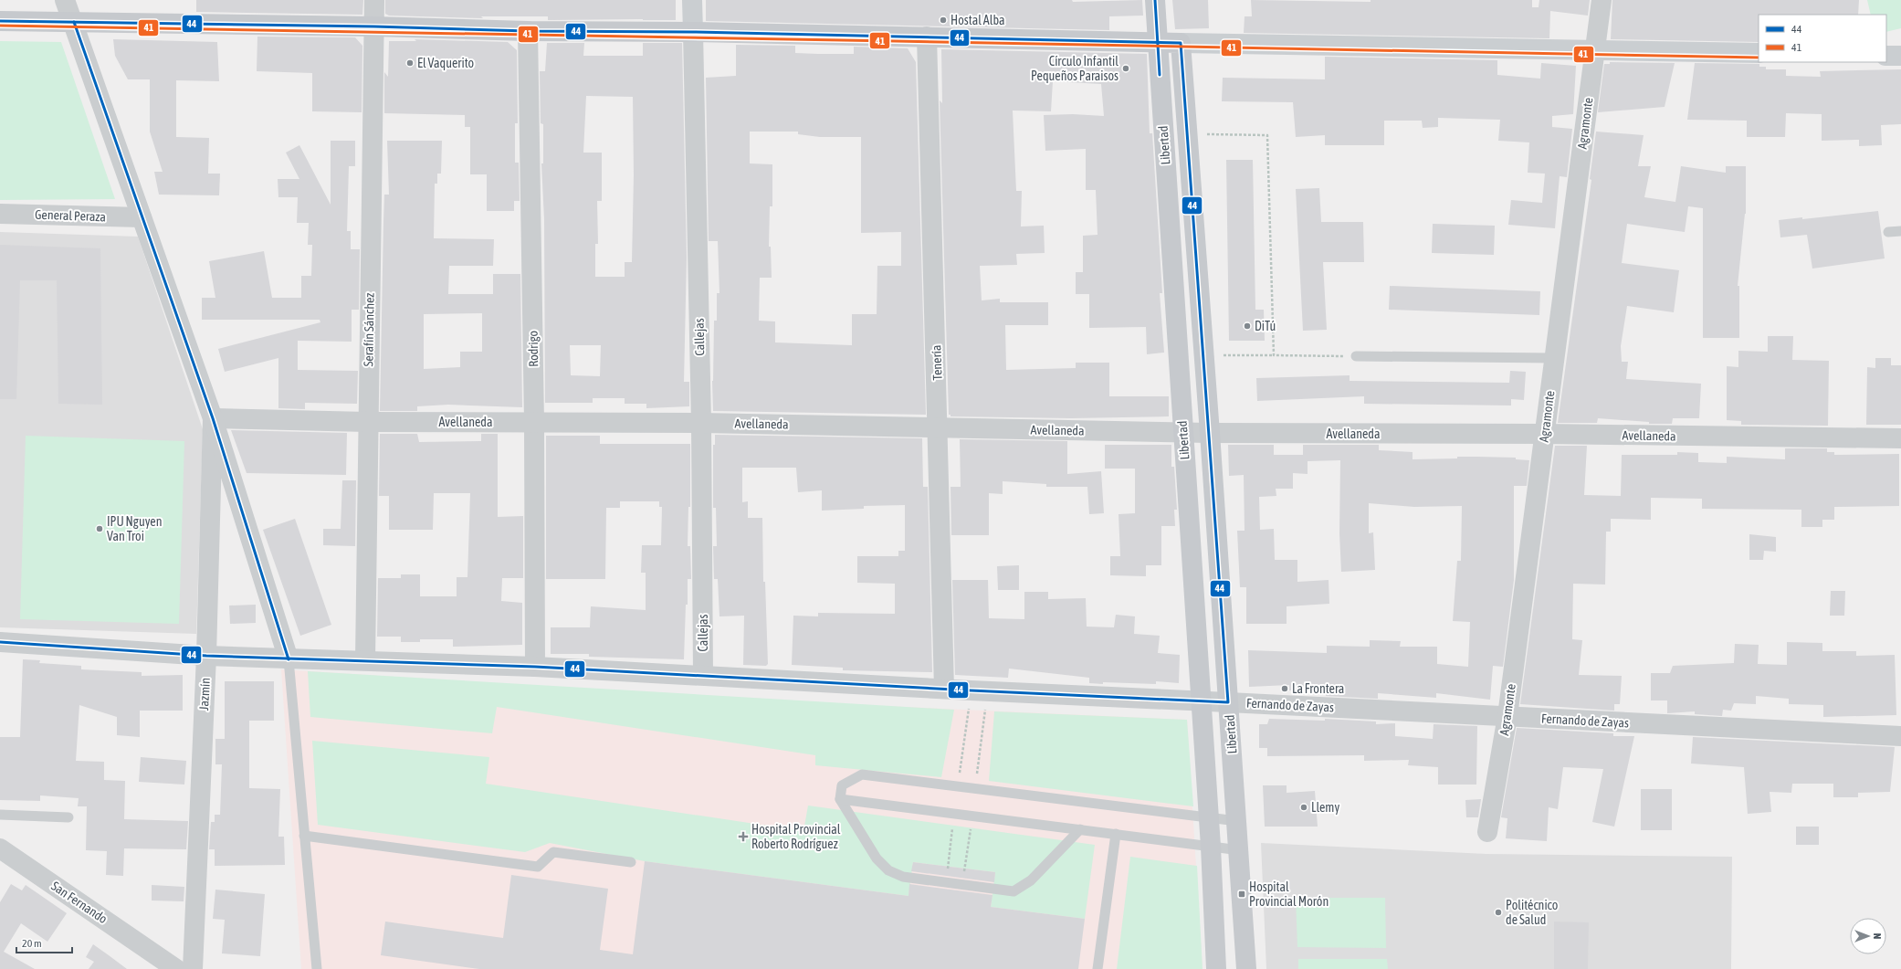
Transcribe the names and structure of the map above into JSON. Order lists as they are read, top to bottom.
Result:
{
  "streets": {
    "main road": ["Libertad", "Callejas"],
    "street": [
      "Agramonte",
      "General Peraza",
      "Serafín Sánchez",
      "Rodrigo",
      "Tenería",
      "Avellaneda",
      "Jazmín",
      "Fernando de Zayas",
      "San Fernando"
    ]
  },
  "crossings": [
    ["Agramonte", "Avellaneda"],
    ["Agramonte", "Fernando de Zayas"],
    ["Libertad", "Avellaneda"],
    ["Libertad", "Fernando de Zayas"],
    ["Serafín Sánchez", "Avellaneda"],
    ["Serafín Sánchez", "Fernando de Zayas"],
    ["Callejas", "Avellaneda"],
    ["Callejas", "Fernando de Zayas"],
    ["Rodrigo", "Avellaneda"],
    ["Rodrigo", "Fernando de Zayas"],
    ["Tenería", "Avellaneda"],
    ["Tenería", "Fernando de Zayas"],
    ["Avellaneda", "Jazmín"],
    ["Jazmín", "Fernando de Zayas"]
  ],
  "places": {
    "other": [
      "Hostal Alba",
      "El Vaquerito",
      "Círculo Infantil Pequeños Paraisos",
      "DiTú",
      "IPU Nguyen Van Troi",
      "La Frontera",
      "Llemy",
      "Politécnico de Salud"
    ],
    "health": ["Hospital Provincial Roberto Rodríguez"],
    "transit": ["Hospital Provincial Morón"]
  },
  "lines": ["transit line 44", "transit line 41"],
  "legend": ["44", "41"],
  "scale_bar": "20 m",
  "north": "right"
}
